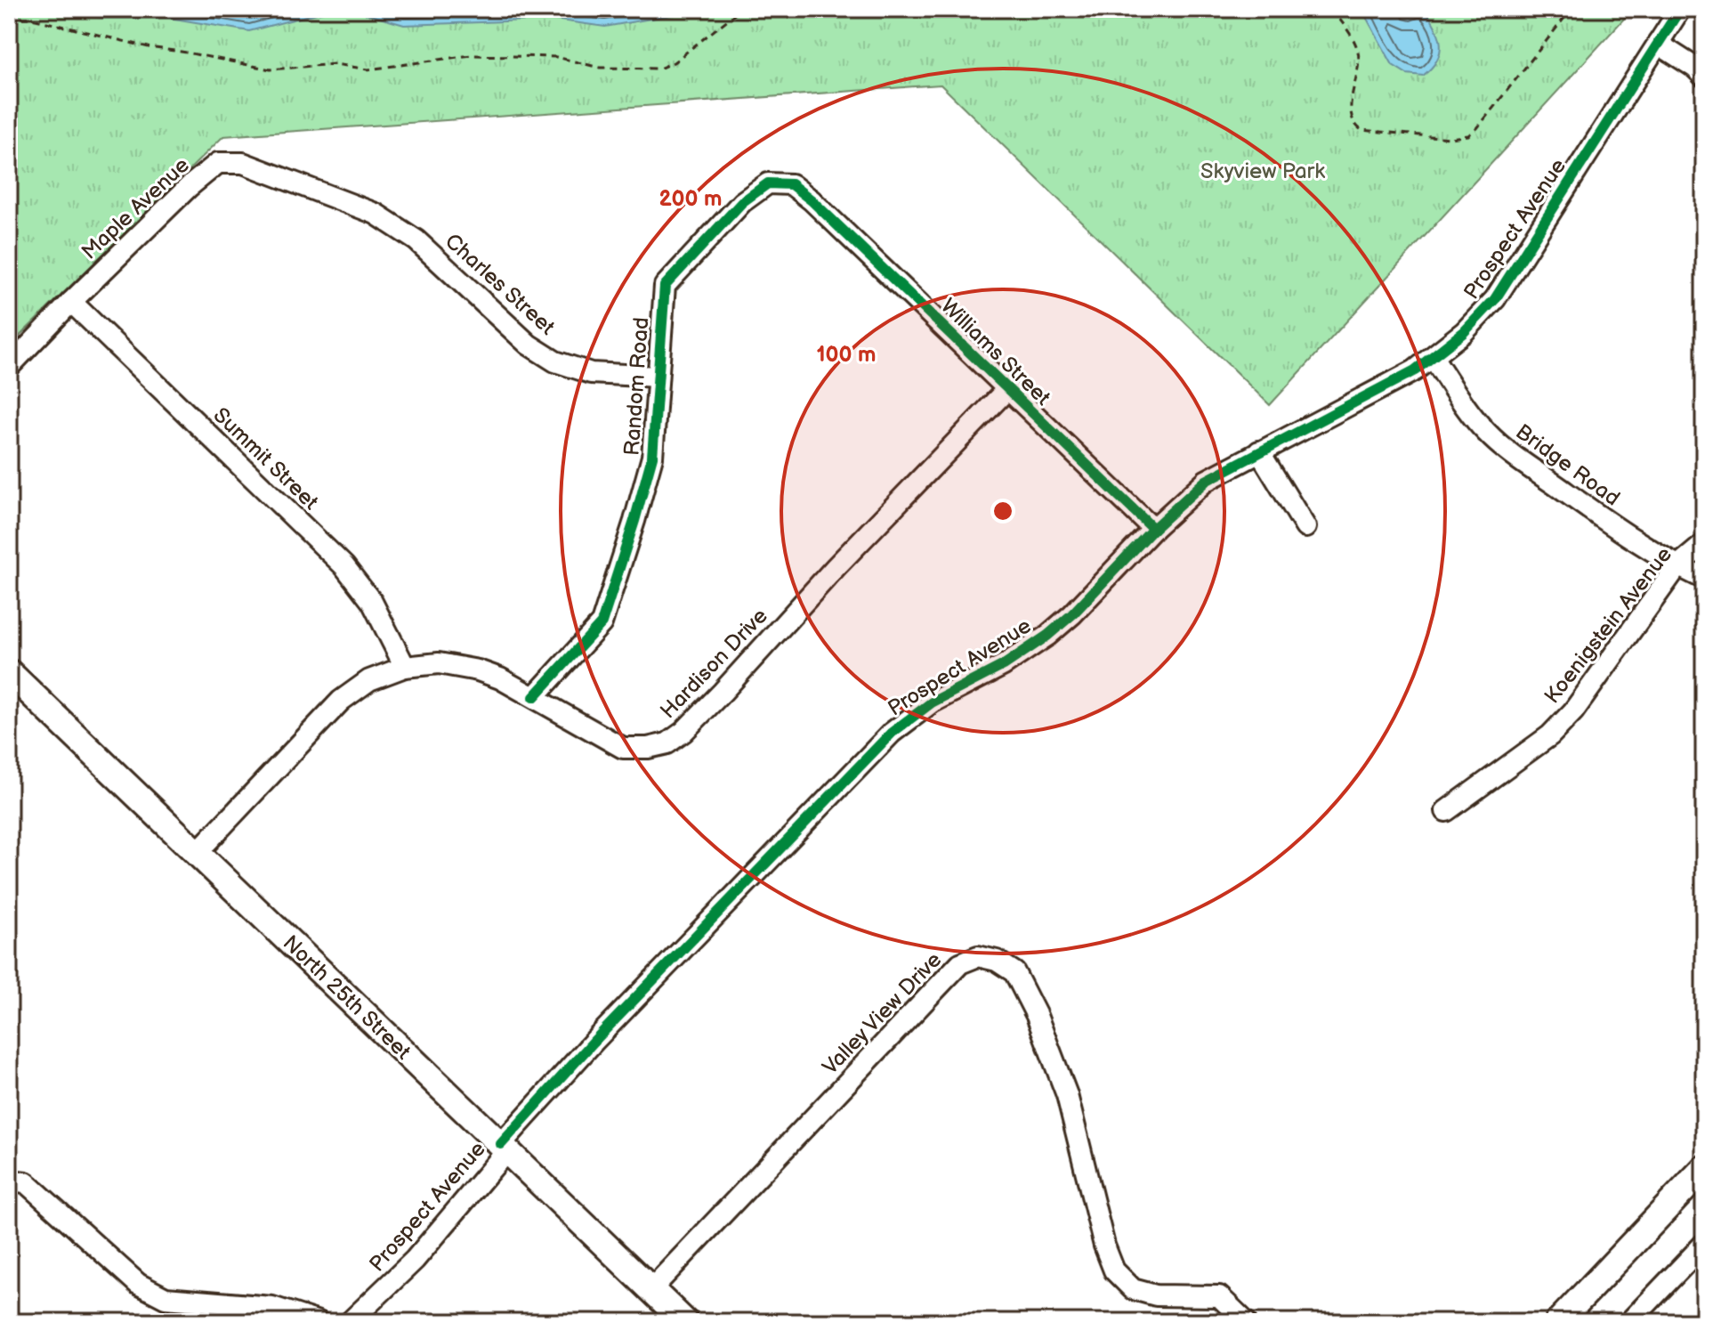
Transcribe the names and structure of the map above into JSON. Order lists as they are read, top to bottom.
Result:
{
  "streets": {
    "main road": ["North 25th Street"],
    "street": [
      "Maple Avenue",
      "Prospect Avenue",
      "Charles Street",
      "Williams Street",
      "Random Road",
      "Summit Street",
      "Bridge Road",
      "Koenigstein Avenue",
      "Hardison Drive",
      "Valley View Drive"
    ]
  },
  "crossings": [
    ["Maple Avenue", "Charles Street"],
    ["Maple Avenue", "Summit Street"],
    ["Prospect Avenue", "Williams Street"],
    ["Prospect Avenue", "Bridge Road"],
    ["Prospect Avenue", "North 25th Street"],
    ["Charles Street", "Random Road"],
    ["Williams Street", "Random Road"],
    ["Williams Street", "Hardison Drive"],
    ["Random Road", "Hardison Drive"],
    ["Summit Street", "Hardison Drive"],
    ["Bridge Road", "Koenigstein Avenue"],
    ["Hardison Drive", "North 25th Street"],
    ["North 25th Street", "Valley View Drive"]
  ],
  "parks": ["Skyview Park"],
  "rings": ["200 m", "100 m"]
}
